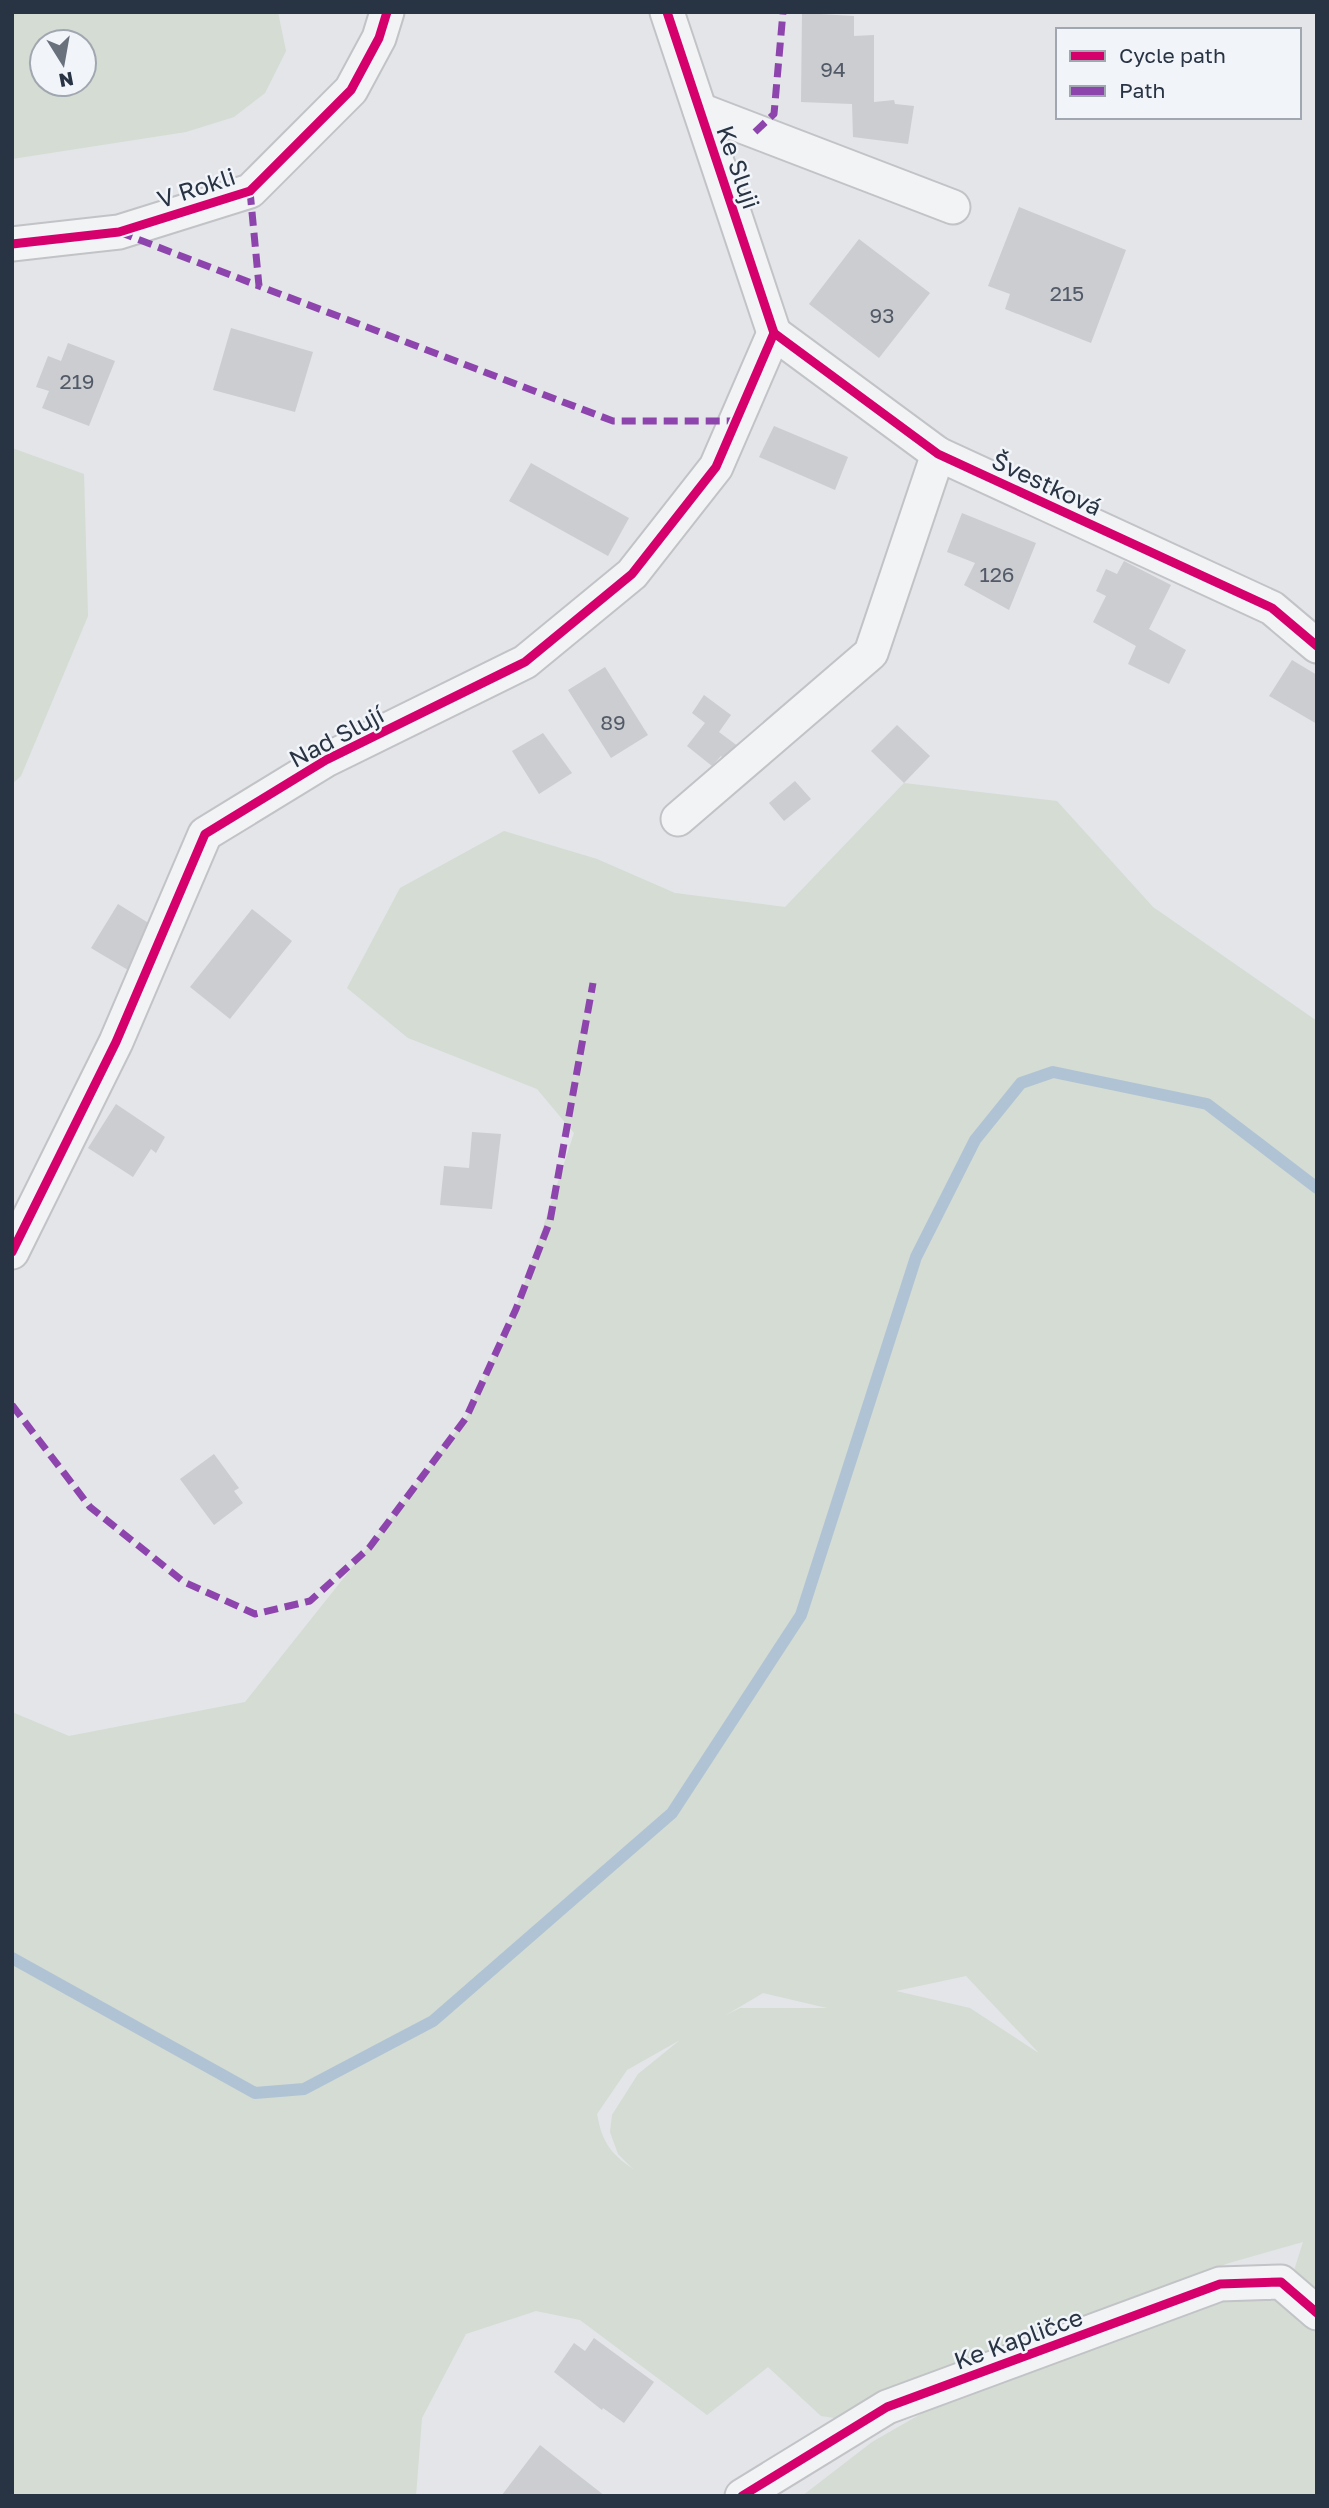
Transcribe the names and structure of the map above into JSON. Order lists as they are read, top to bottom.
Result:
{
  "streets": {
    "street": [
      "Ke Sluji",
      "V Rokli",
      "Švestková",
      "Nad Slují",
      "Ke Kapličce"
    ]
  },
  "crossings": [
    ["Ke Sluji", "Švestková"],
    ["Ke Sluji", "Nad Slují"],
    ["Švestková", "Nad Slují"]
  ],
  "house_numbers": [
    "94",
    "215",
    "93",
    "219",
    "126",
    "89"
  ],
  "legend": ["Cycle path", "Path"],
  "north": "bottom"
}
